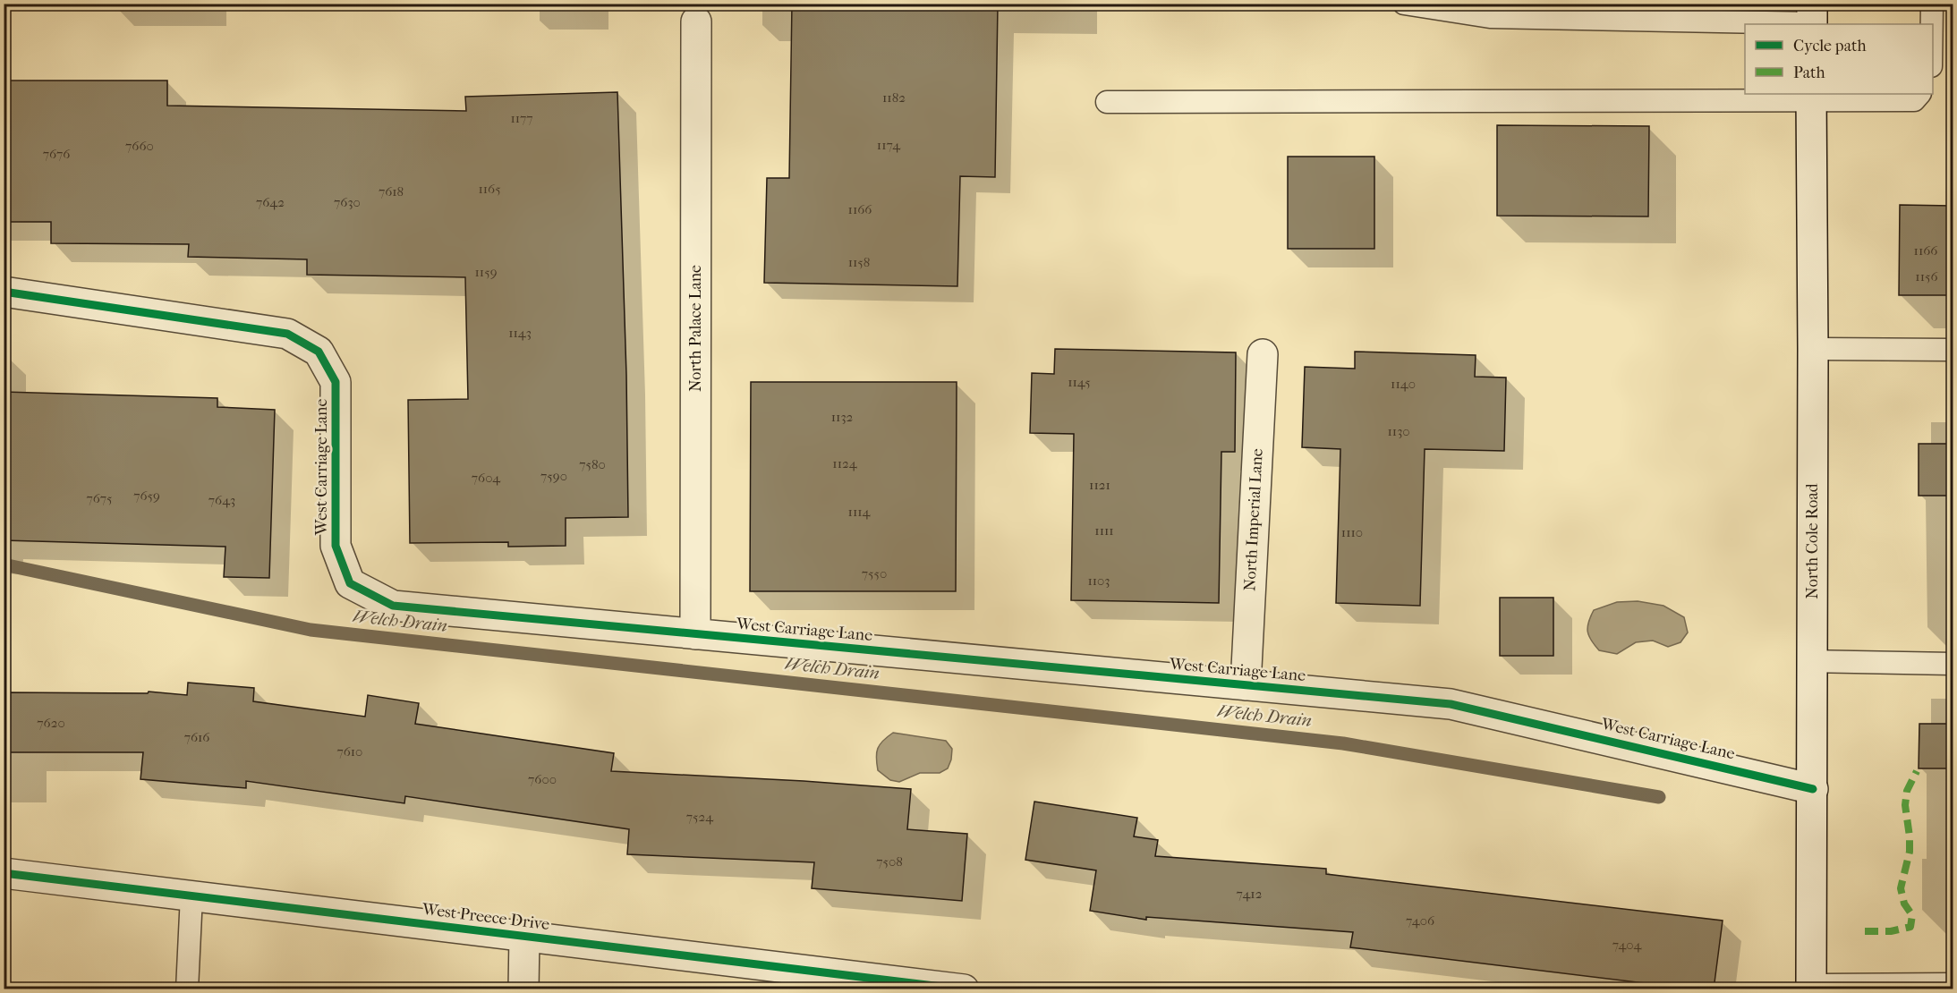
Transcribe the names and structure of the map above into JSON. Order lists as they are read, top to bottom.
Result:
{
  "streets": {
    "street": [
      "North Palace Lane",
      "West Carriage Lane",
      "North Imperial Lane",
      "North Cole Road",
      "West Preece Drive"
    ]
  },
  "crossings": [
    ["North Palace Lane", "West Carriage Lane"],
    ["West Carriage Lane", "North Imperial Lane"],
    ["West Carriage Lane", "North Cole Road"]
  ],
  "water": ["Welch Drain"],
  "house_numbers": [
    "1182",
    "1177",
    "1174",
    "7660",
    "7676",
    "1165",
    "7618",
    "7642",
    "7630",
    "1166",
    "1166",
    "1158",
    "1159",
    "1156",
    "1143",
    "1145",
    "1140",
    "1132",
    "1130",
    "1124",
    "7580",
    "7590",
    "7604",
    "1121",
    "7659",
    "7675",
    "7643",
    "1114",
    "1111",
    "1110",
    "7550",
    "1103",
    "7620",
    "7616",
    "7610",
    "7600",
    "7524",
    "7508",
    "7412",
    "7406",
    "7404"
  ],
  "legend": ["Cycle path", "Path"]
}
